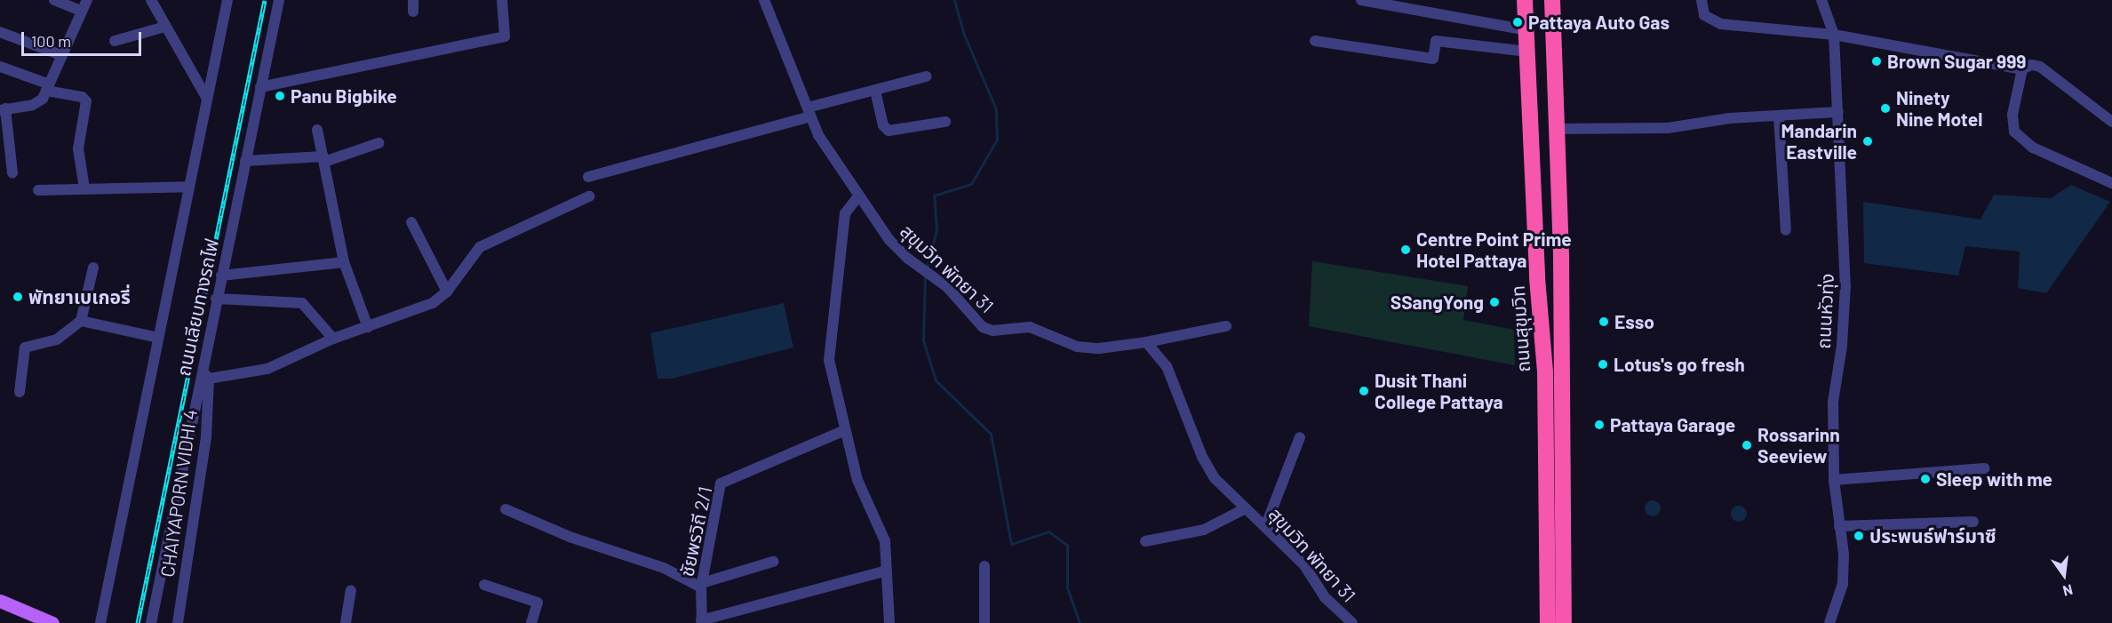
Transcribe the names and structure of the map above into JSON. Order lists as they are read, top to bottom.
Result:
{
  "streets": {
    "highway": ["ถนนสุขุมวิท"],
    "street": [
      "สุขุมวิท พัทยา 31",
      "ถนนเลียบทางรถไฟ",
      "ถนนหัวทุ่ง",
      "CHAIYAPORN VIDHI 4",
      "ชัยพรวิถี 2/1"
    ]
  },
  "crossings": [
    ["ถนนเลียบทางรถไฟ", "CHAIYAPORN VIDHI 4"]
  ],
  "places": [
    "Pattaya Auto Gas",
    "Brown Sugar 999",
    "Panu Bigbike",
    "Ninety Nine Motel",
    "Mandarin Eastville",
    "Centre Point Prime Hotel Pattaya",
    "พัทยาเบเกอรี่",
    "SSangYong",
    "Esso",
    "Lotus's go fresh",
    "Dusit Thani College Pattaya",
    "Pattaya Garage",
    "Rossarinn Seeview",
    "Sleep with me",
    "ประพนธ์ฟาร์มาซี"
  ],
  "scale_bar": "100 m",
  "north": "bottom"
}
